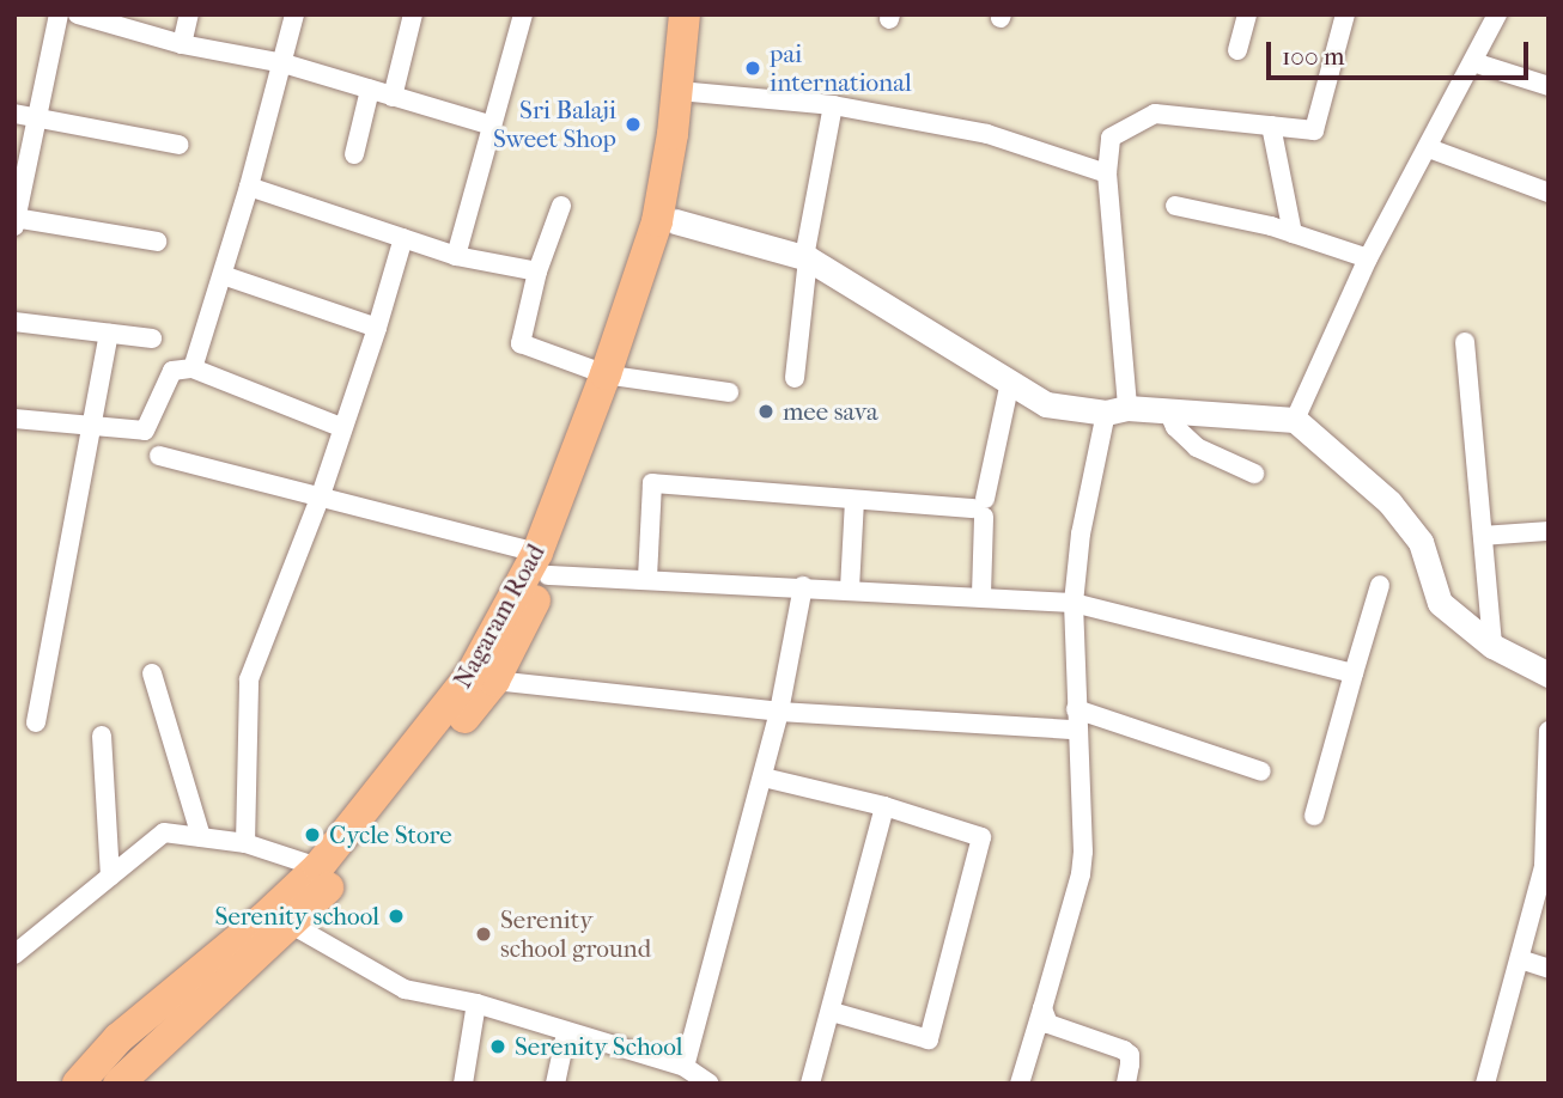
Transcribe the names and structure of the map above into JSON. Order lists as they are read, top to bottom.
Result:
{
  "streets": {
    "main road": ["Nagaram Road"]
  },
  "places": [
    "pai international",
    "Sri Balaji Sweet Shop",
    "mee sava",
    "Cycle Store",
    "Serenity school",
    "Serenity school ground",
    "Serenity School"
  ],
  "scale_bar": "100 m"
}
